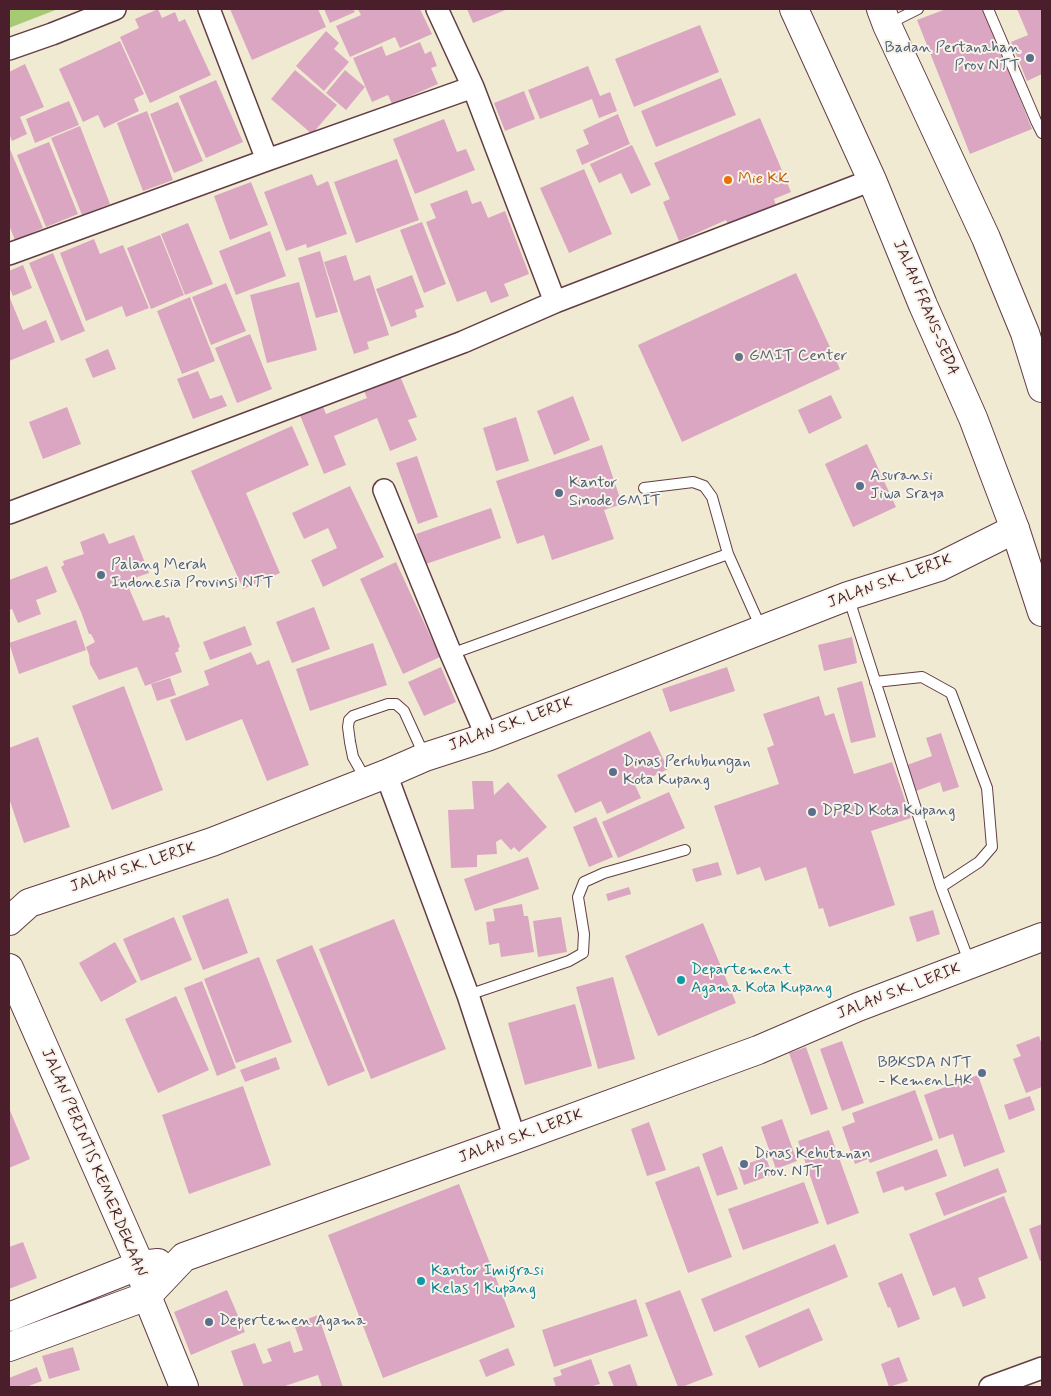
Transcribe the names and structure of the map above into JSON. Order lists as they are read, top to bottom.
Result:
{
  "streets": {
    "main road": ["JALAN FRANS-SEDA", "JALAN S.K. LERIK", "JALAN PERINTIS KEMERDEKAAN"]
  },
  "crossings": [
    ["JALAN FRANS-SEDA", "JALAN S.K. LERIK"],
    ["JALAN S.K. LERIK", "JALAN PERINTIS KEMERDEKAAN"]
  ],
  "places": [
    "Badan Pertanahan Prov NTT",
    "Mie KK",
    "GMIT Center",
    "Asuransi Jiwa Sraya",
    "Kantor Sinode GMIT",
    "Palang Merah Indonesia Provinsi NTT",
    "Dinas Perhubungan Kota Kupang",
    "DPRD Kota Kupang",
    "Departement Agama Kota Kupang",
    "BBKSDA NTT - KemenLHK",
    "Dinas Kehutanan Prov. NTT",
    "Kantor Imigrasi Kelas 1 Kupang",
    "Depertemen Agama"
  ]
}
